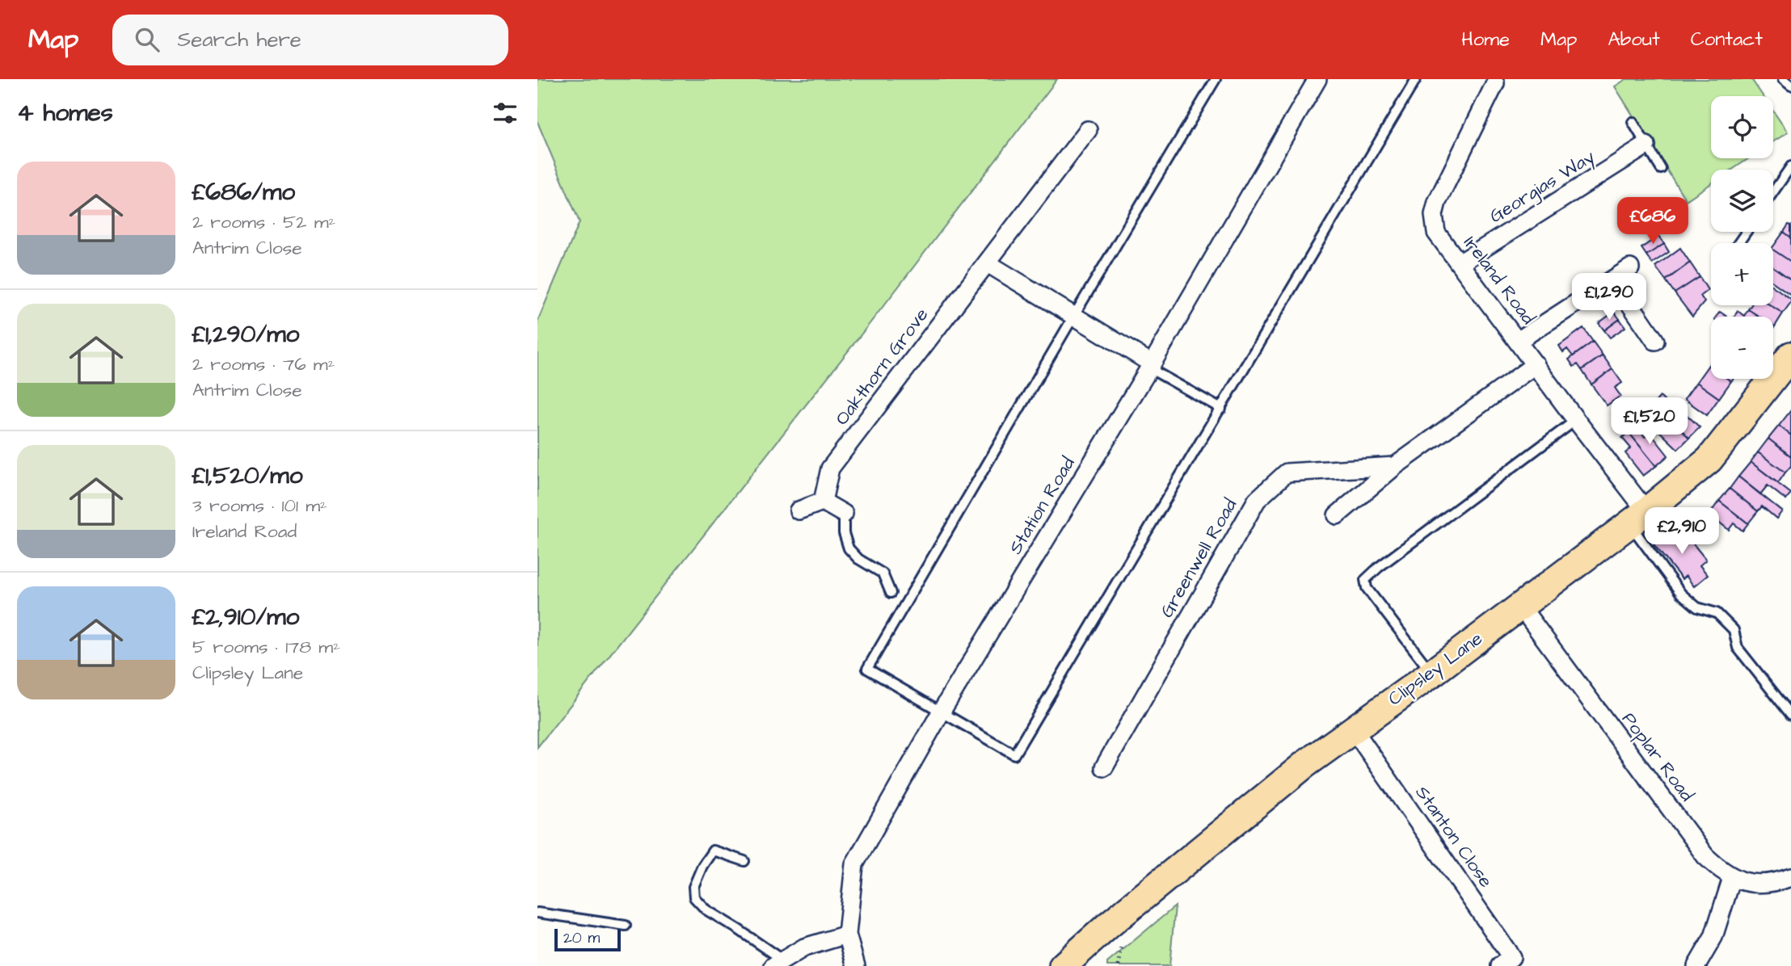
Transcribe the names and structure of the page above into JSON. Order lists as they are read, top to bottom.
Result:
{
  "streets": {
    "main road": ["Clipsley Lane"],
    "street": [
      "Georgias Way",
      "Ireland Road",
      "Oakthorn Grove",
      "Station Road",
      "Greenwell Road",
      "Poplar Road",
      "Stanton Close"
    ]
  },
  "crossings": [
    ["Georgias Way", "Ireland Road"],
    ["Ireland Road", "Clipsley Lane"],
    ["Clipsley Lane", "Poplar Road"],
    ["Clipsley Lane", "Stanton Close"]
  ],
  "scale_bar": "20 m",
  "page": {
    "header": "Map",
    "search": "Search here",
    "nav": [
      "Home",
      "Map",
      "About",
      "Contact"
    ],
    "heading": "4 homes",
    "map_buttons": ["+", "−"],
    "list": [
      {
        "name": "£686/mo",
        "note": "2 rooms · 52 m² · Antrim Close"
      },
      {
        "name": "£1,290/mo",
        "note": "2 rooms · 76 m² · Antrim Close"
      },
      {
        "name": "£1,520/mo",
        "note": "3 rooms · 101 m² · Ireland Road"
      },
      {
        "name": "£2,910/mo",
        "note": "5 rooms · 178 m² · Clipsley Lane"
      }
    ],
    "price": [
      "£686",
      "£1,290",
      "£1,520",
      "£2,910"
    ],
    "scale": "20 m"
  }
}
